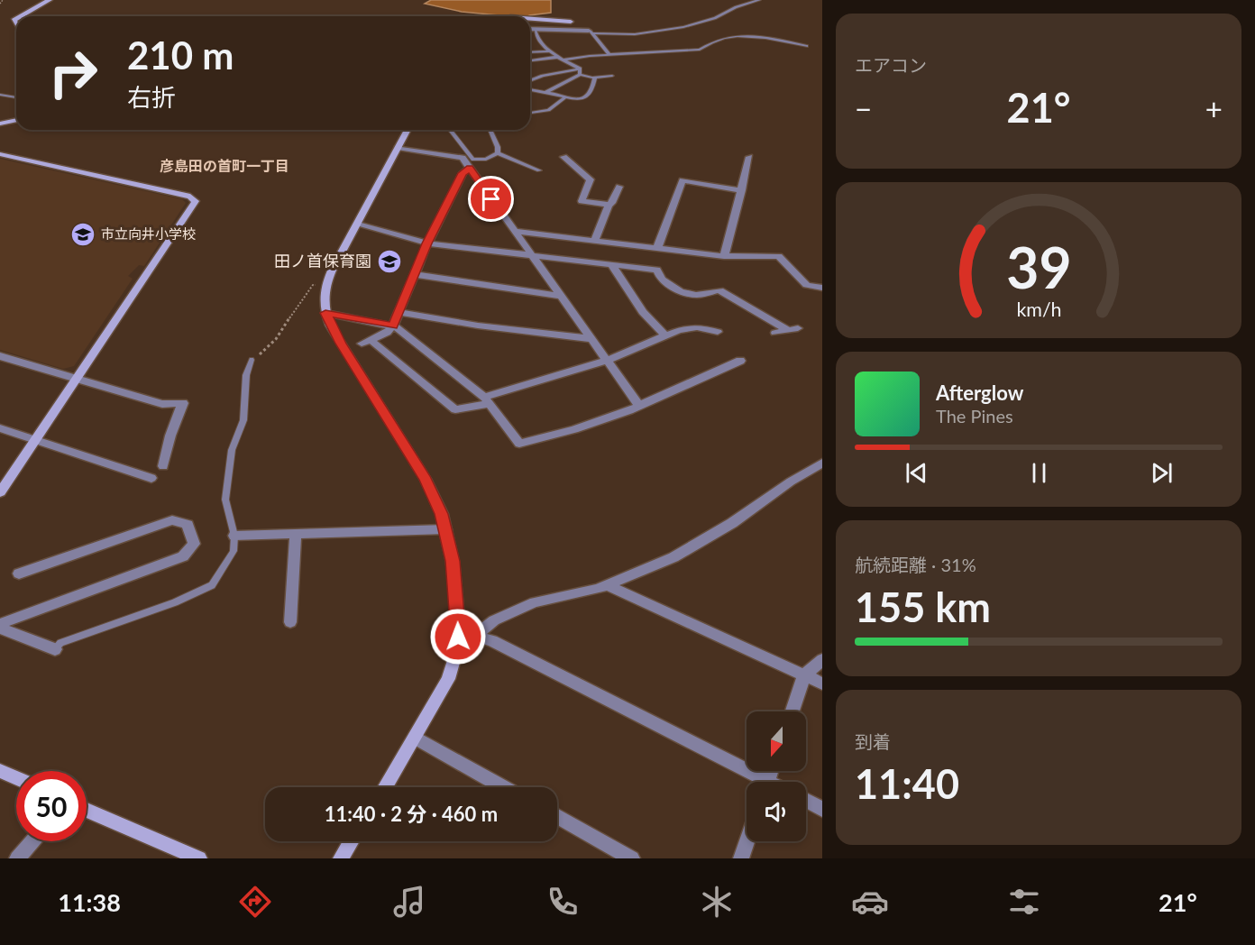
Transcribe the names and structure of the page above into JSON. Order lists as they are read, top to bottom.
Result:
{
  "districts": ["彦島田の首町一丁目"],
  "places": {
    "school or university": ["市立向井小学校", "田ノ首保育園"]
  },
  "north": "bottom",
  "page": {
    "tile": [
      "エアコン",
      ["航続距離 · 31%", "155 km"],
      ["到着", "11:40"]
    ],
    "turn": ["210 m", "右折"],
    "heat": ["−", "21°", "+"],
    "song": ["Afterglow", "The Pines"],
    "limit": "50",
    "trip": "11:40 · 2 分 · 460 m",
    "tabs": ["11:38", "21°"],
    "gauge": ["39", "km/h"]
  }
}
